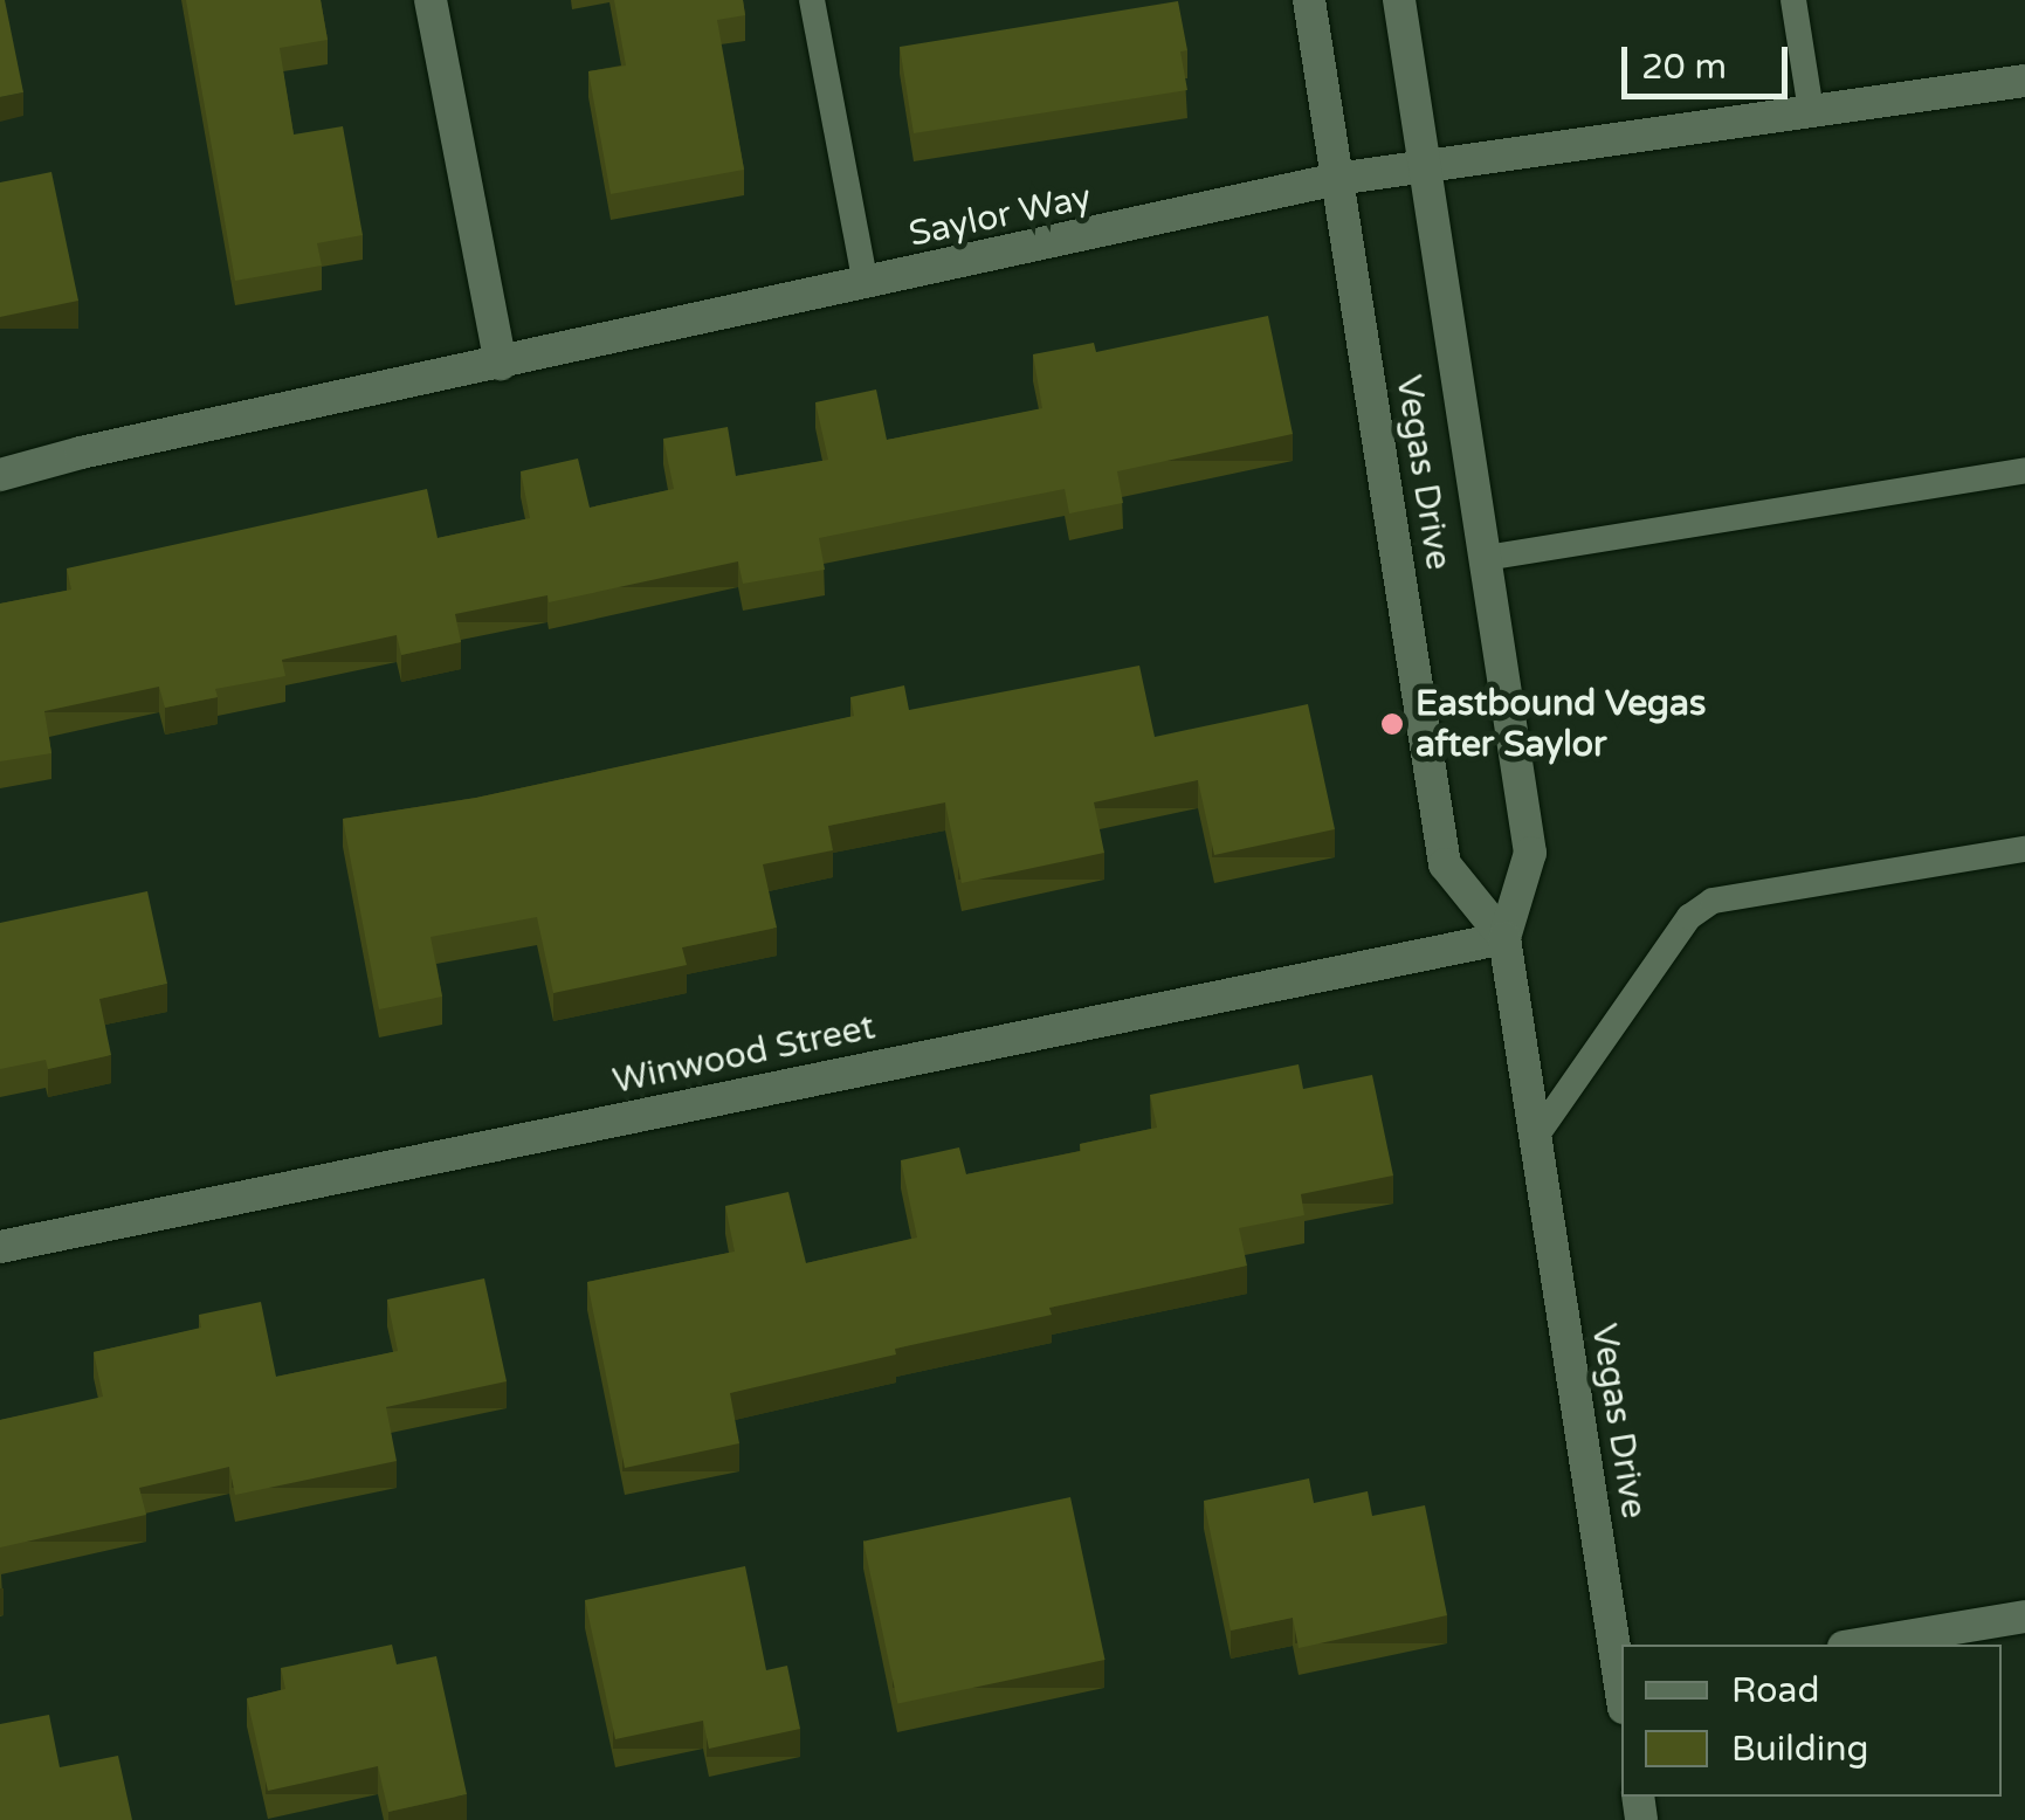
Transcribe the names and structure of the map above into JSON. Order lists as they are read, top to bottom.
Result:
{
  "streets": {
    "street": ["Saylor Way", "Vegas Drive", "Winwood Street"]
  },
  "crossings": [
    ["Saylor Way", "Vegas Drive"],
    ["Vegas Drive", "Winwood Street"]
  ],
  "places": ["Eastbound Vegas after Saylor"],
  "legend": ["Road", "Building"],
  "scale_bar": "20 m"
}
